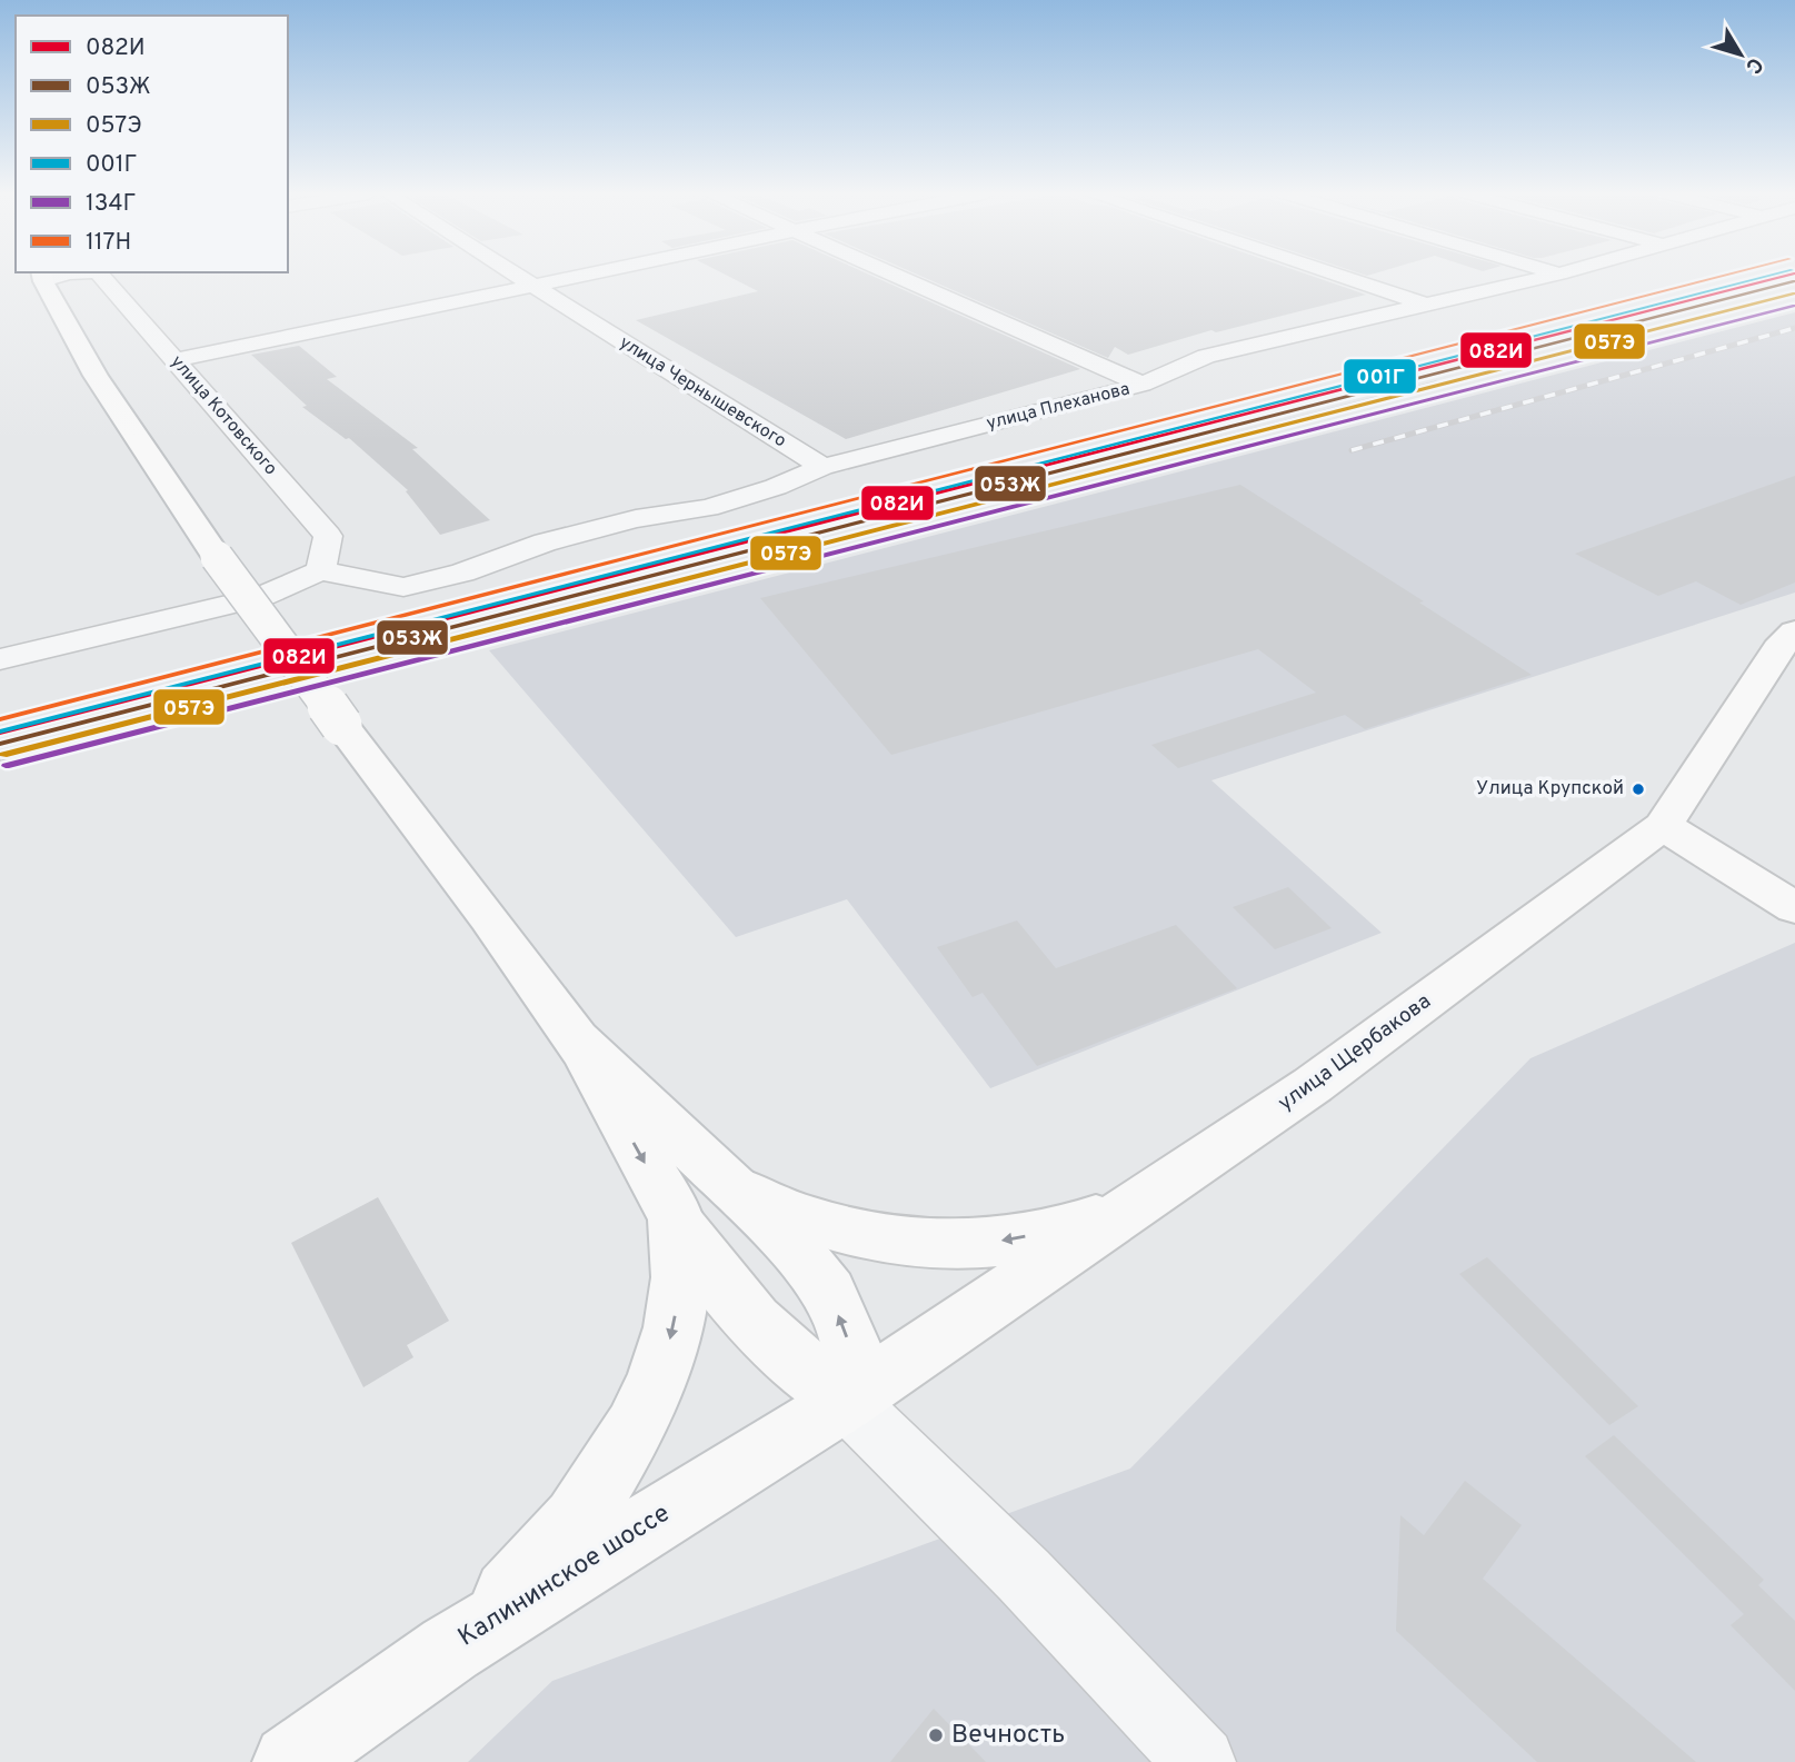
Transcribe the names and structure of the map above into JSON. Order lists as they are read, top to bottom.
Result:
{
  "streets": {
    "main road": ["улица Щербакова", "Калининское шоссе"],
    "street": ["улица Чернышевского", "улица Плеханова", "улица Котовского"]
  },
  "crossings": [
    ["улица Чернышевского", "улица Плеханова"],
    ["улица Плеханова", "улица Котовского"],
    ["улица Щербакова", "Калининское шоссе"]
  ],
  "places": ["Улица Крупской", "Вечность"],
  "lines": [
    "transit line 082И",
    "transit line 001Г",
    "transit line 117Н",
    "transit line 053Ж",
    "transit line 057Э",
    "transit line 134Г"
  ],
  "legend": [
    "082И",
    "053Ж",
    "057Э",
    "001Г",
    "134Г",
    "117Н"
  ],
  "north": "bottom right"
}
